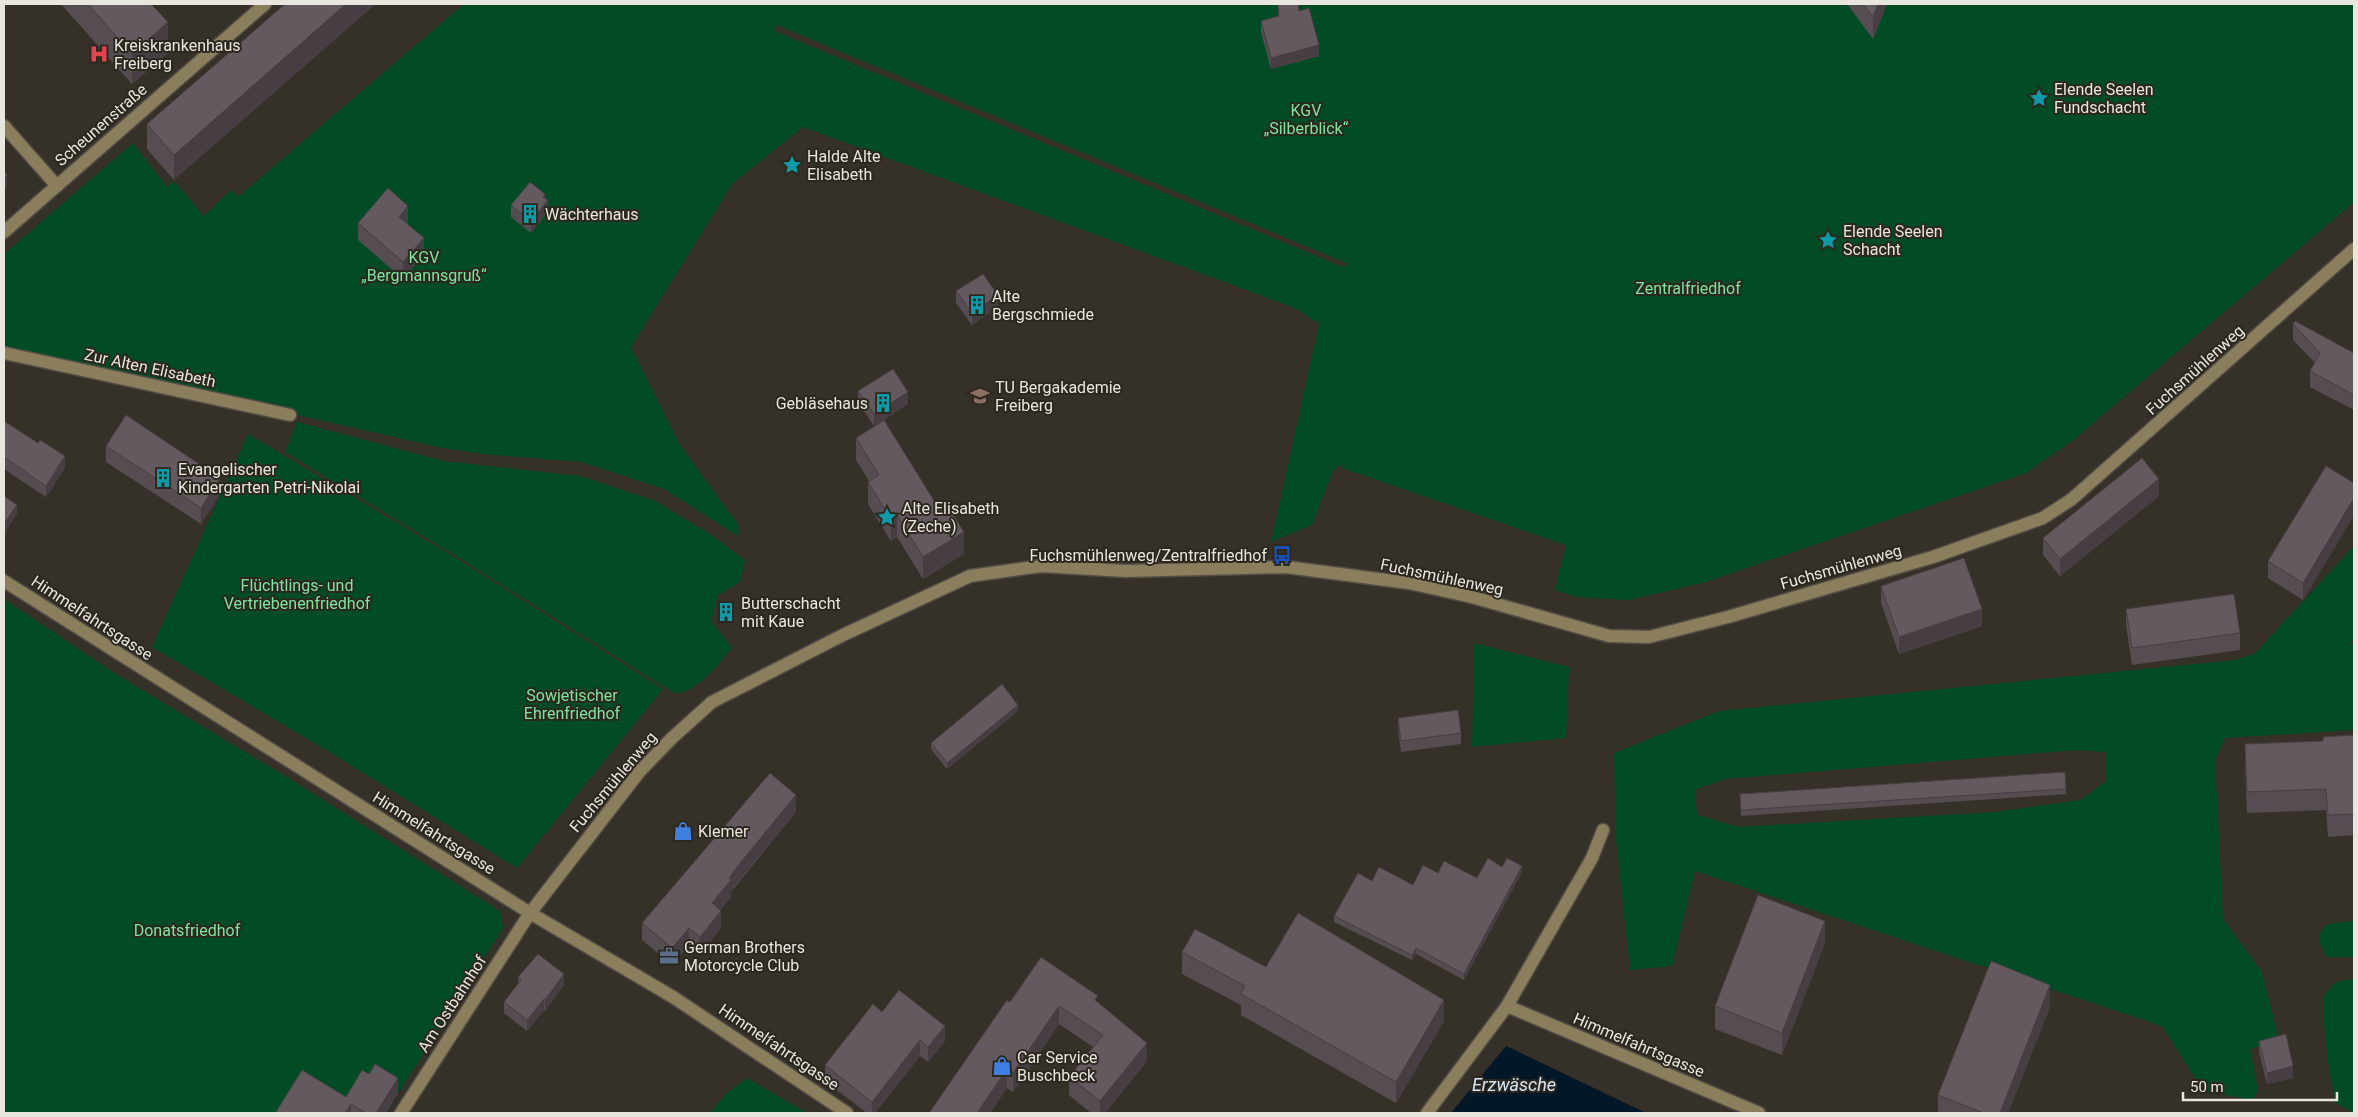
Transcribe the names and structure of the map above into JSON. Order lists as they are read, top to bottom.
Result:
{
  "streets": {
    "street": [
      "Scheunenstraße",
      "Zur Alten Elisabeth",
      "Fuchsmühlenweg",
      "Himmelfahrtsgasse",
      "Am Ostbahnhof"
    ]
  },
  "crossings": [
    ["Fuchsmühlenweg", "Himmelfahrtsgasse"],
    ["Fuchsmühlenweg", "Am Ostbahnhof"],
    ["Himmelfahrtsgasse", "Am Ostbahnhof"]
  ],
  "water": ["Erzwäsche"],
  "parks": [
    "KGV „Silberblick“",
    "KGV „Bergmannsgruß“",
    "Zentralfriedhof",
    "Flüchtlings- und Vertriebenenfriedhof",
    "Sowjetischer Ehrenfriedhof",
    "Donatsfriedhof"
  ],
  "places": {
    "hospital": ["Kreiskrankenhaus Freiberg"],
    "place": [
      "Elende Seelen Fundschacht",
      "Halde Alte Elisabeth",
      "Elende Seelen Schacht",
      "Alte Elisabeth (Zeche)"
    ],
    "building": [
      "Wächterhaus",
      "Alte Bergschmiede",
      "Gebläsehaus",
      "Evangelischer Kindergarten Petri-Nikolai",
      "Butterschacht mit Kaue"
    ],
    "school or university": ["TU Bergakademie Freiberg"],
    "bus stop": ["Fuchsmühlenweg/Zentralfriedhof"],
    "shop": ["Klemer", "Car Service Buschbeck"],
    "office": ["German Brothers Motorcycle Club"]
  },
  "scale_bar": "50 m"
}
